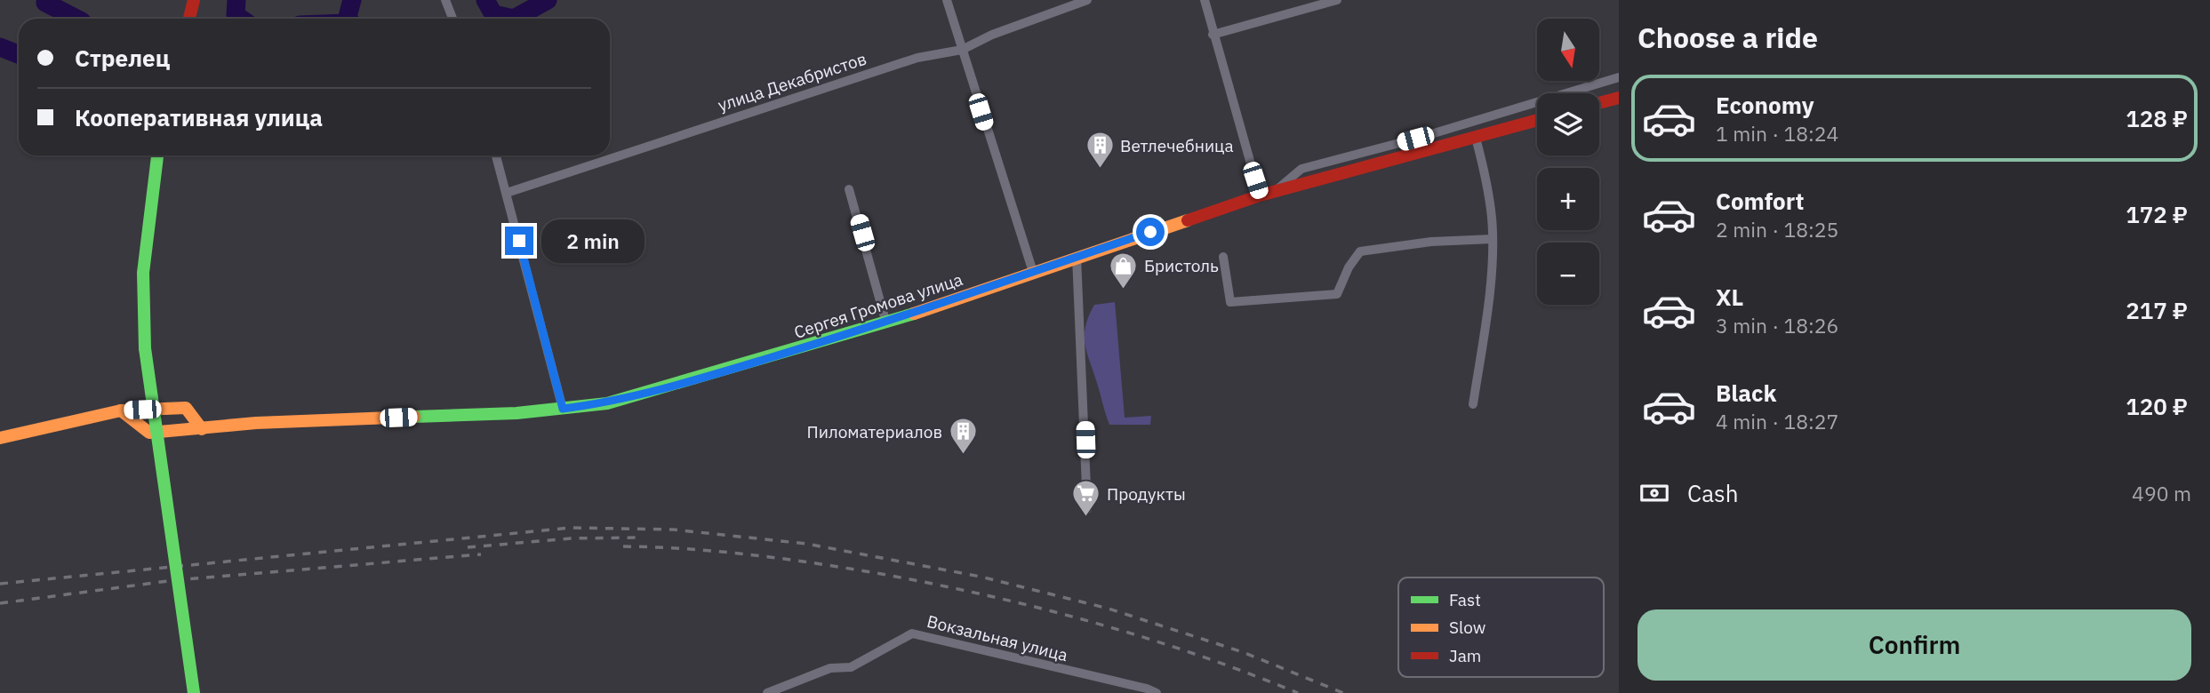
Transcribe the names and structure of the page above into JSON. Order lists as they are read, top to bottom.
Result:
{
  "streets": {
    "street": ["улица Декабристов", "Сергея Громова улица", "Вокзальная улица"]
  },
  "places": {
    "building": ["Ветлечебница", "Пиломатериалов"],
    "shop": ["Бристоль"],
    "supermarket": ["Продукты"]
  },
  "legend": ["Fast", "Slow", "Jam"],
  "north": "bottom",
  "page": {
    "heading": "Choose a ride",
    "map_buttons": ["+", "−"],
    "banner": ["Стрелец", "Кооперативная улица"],
    "list": [
      {
        "name": "Economy",
        "note": "1 min · 18:24",
        "value": "128 ₽"
      },
      {
        "name": "Comfort",
        "note": "2 min · 18:25",
        "value": "172 ₽"
      },
      {
        "name": "XL",
        "note": "3 min · 18:26",
        "value": "217 ₽"
      },
      {
        "name": "Black",
        "note": "4 min · 18:27",
        "value": "120 ₽"
      }
    ],
    "bubble": "2 min",
    "pay": ["Cash", "490 m"],
    "buttons": "Confirm"
  }
}
